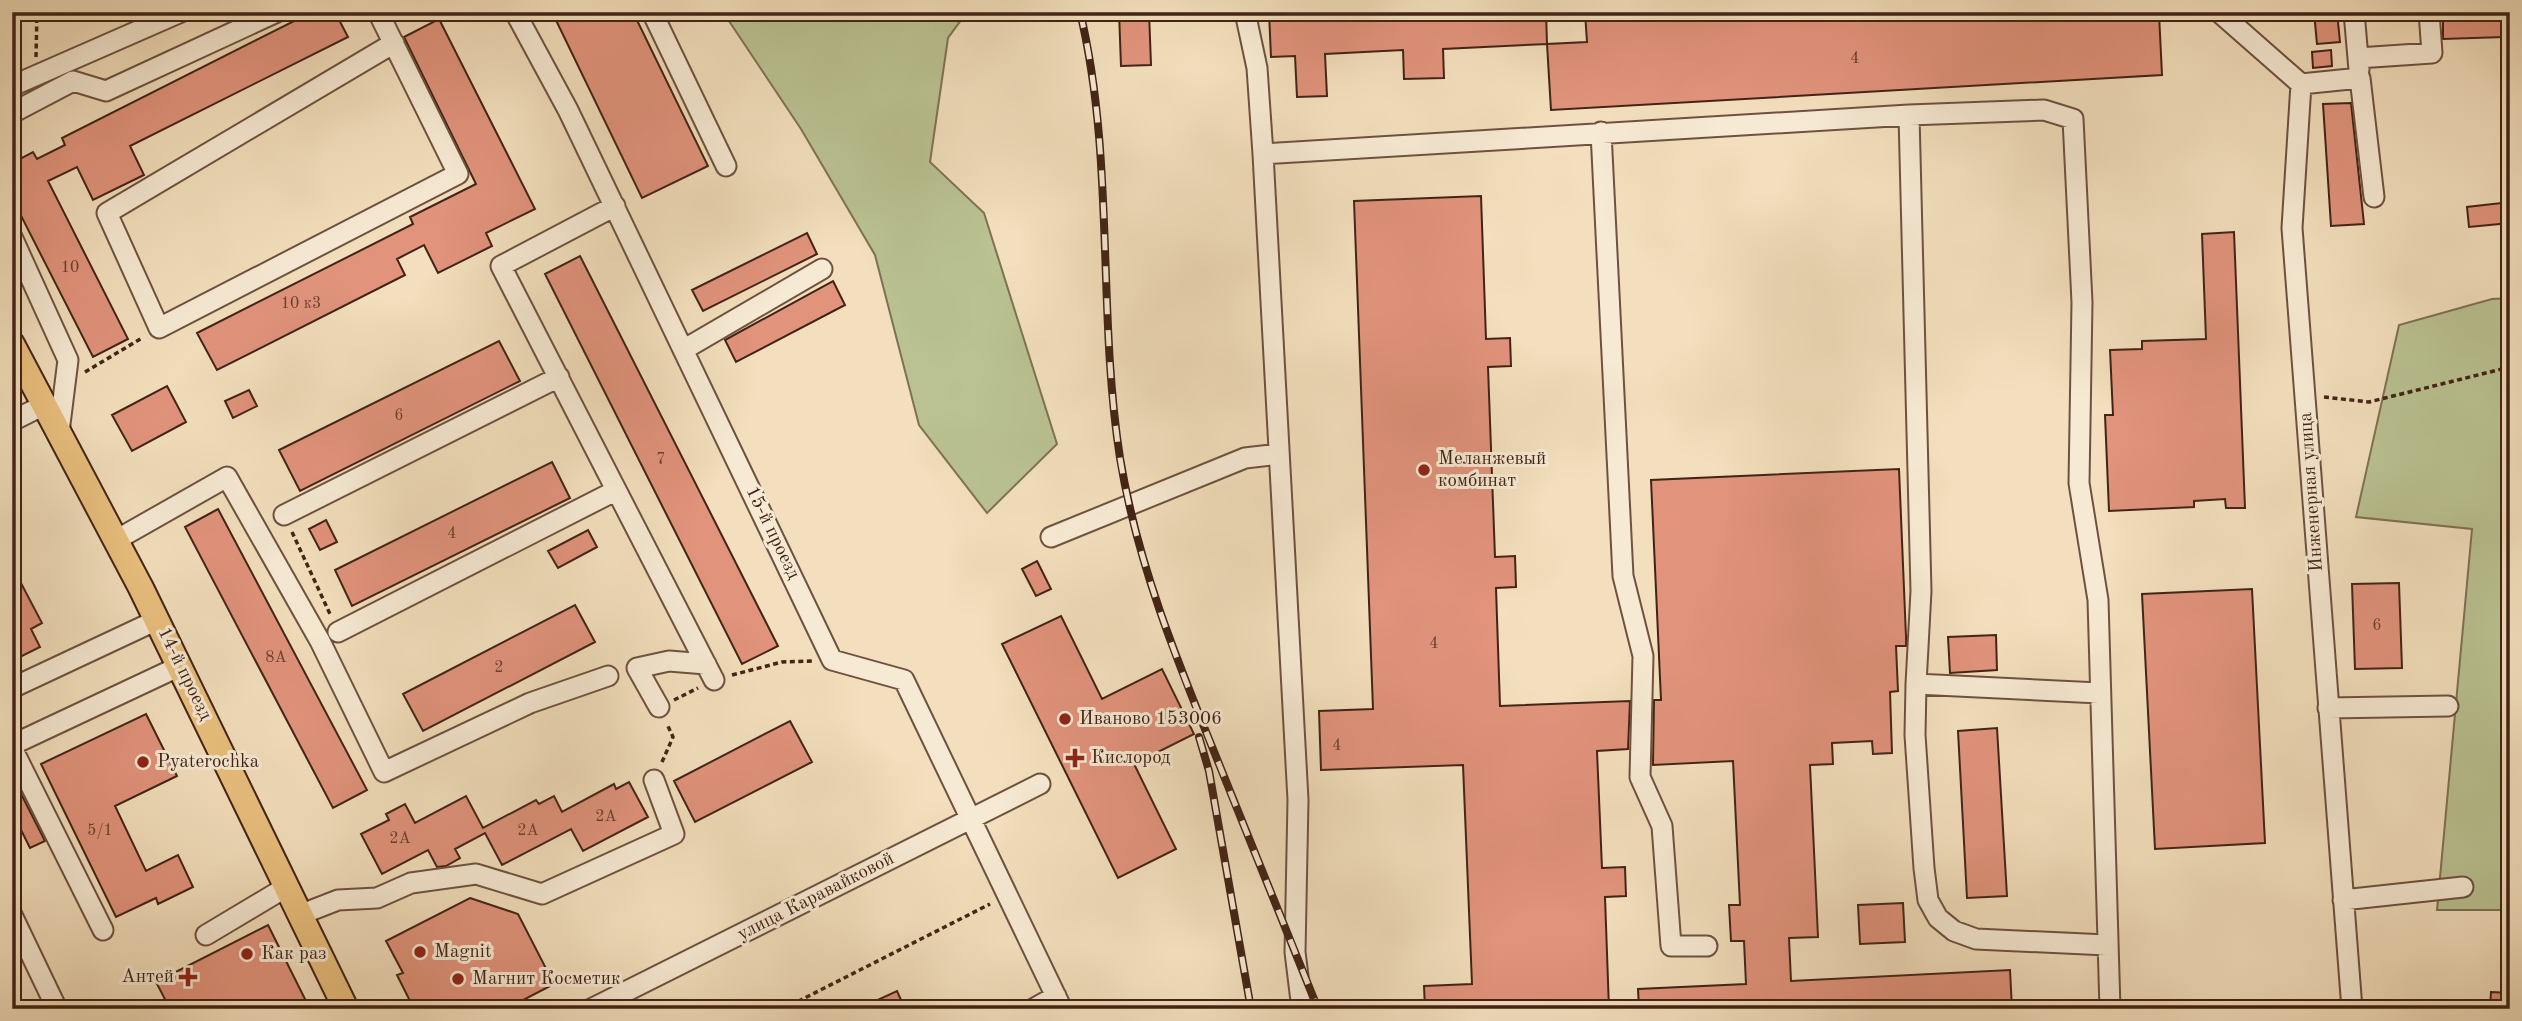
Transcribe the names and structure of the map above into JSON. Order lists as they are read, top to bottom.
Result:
{
  "streets": {
    "main road": ["14-й проезд"],
    "street": ["Инженерная улица", "15-й проезд", "улица Каравайковой"]
  },
  "places": {
    "other": [
      "Меланжевый комбинат",
      "Иваново 153006",
      "Pyaterochka",
      "Magnit",
      "Как раз",
      "Магнит Косметик"
    ],
    "health": ["Кислород", "Антей"]
  },
  "house_numbers": [
    "4",
    "10",
    "10 к3",
    "6",
    "7",
    "4",
    "6",
    "4",
    "8А",
    "2",
    "4",
    "2А",
    "5/1",
    "2А",
    "2А"
  ]
}
